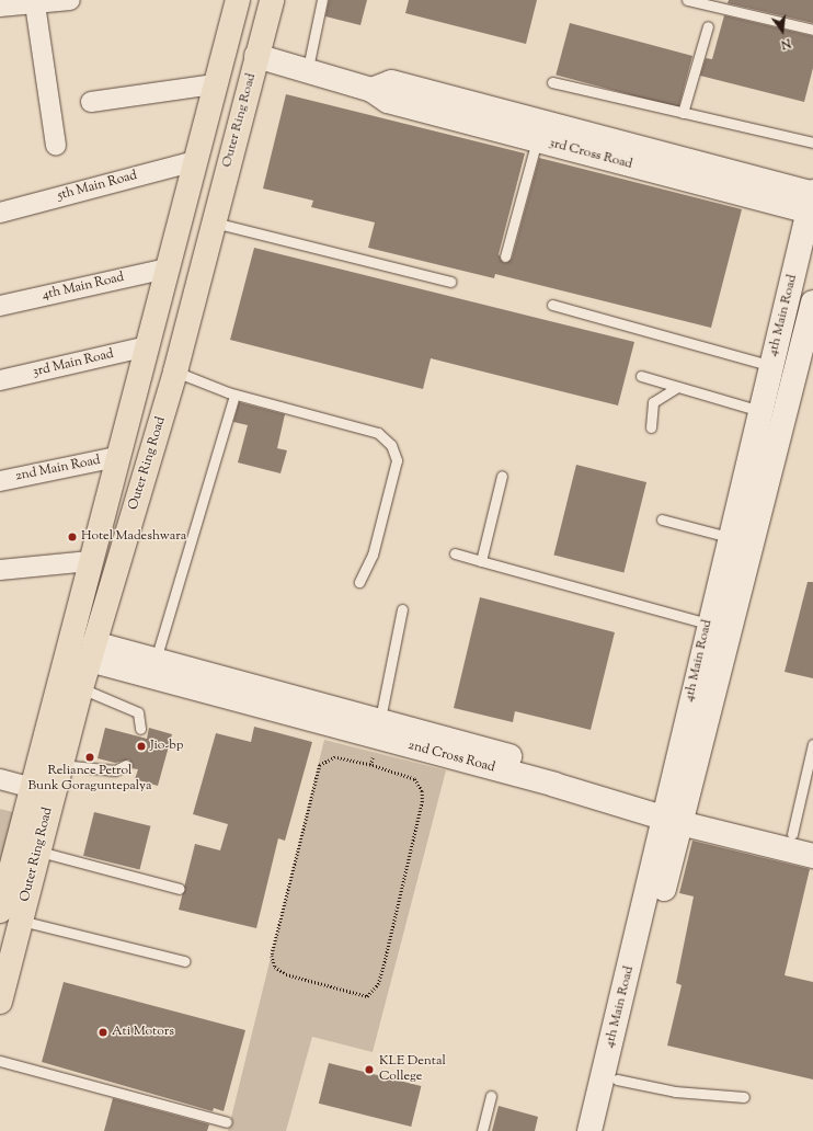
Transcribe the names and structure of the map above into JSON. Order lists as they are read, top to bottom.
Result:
{
  "streets": {
    "highway": ["Outer Ring Road"],
    "street": [
      "3rd Cross Road",
      "5th Main Road",
      "4th Main Road",
      "3rd Main Road",
      "2nd Main Road",
      "2nd Cross Road"
    ]
  },
  "crossings": [
    ["Outer Ring Road", "3rd Cross Road"],
    ["Outer Ring Road", "5th Main Road"],
    ["Outer Ring Road", "4th Main Road"],
    ["Outer Ring Road", "3rd Main Road"],
    ["Outer Ring Road", "2nd Main Road"],
    ["Outer Ring Road", "2nd Cross Road"],
    ["3rd Cross Road", "4th Main Road"],
    ["4th Main Road", "2nd Cross Road"]
  ],
  "places": [
    "Hotel Madeshwara",
    "Jio-bp",
    "Reliance Petrol Bunk Goraguntepalya",
    "Ati Motors",
    "KLE Dental College"
  ],
  "north": "bottom"
}
